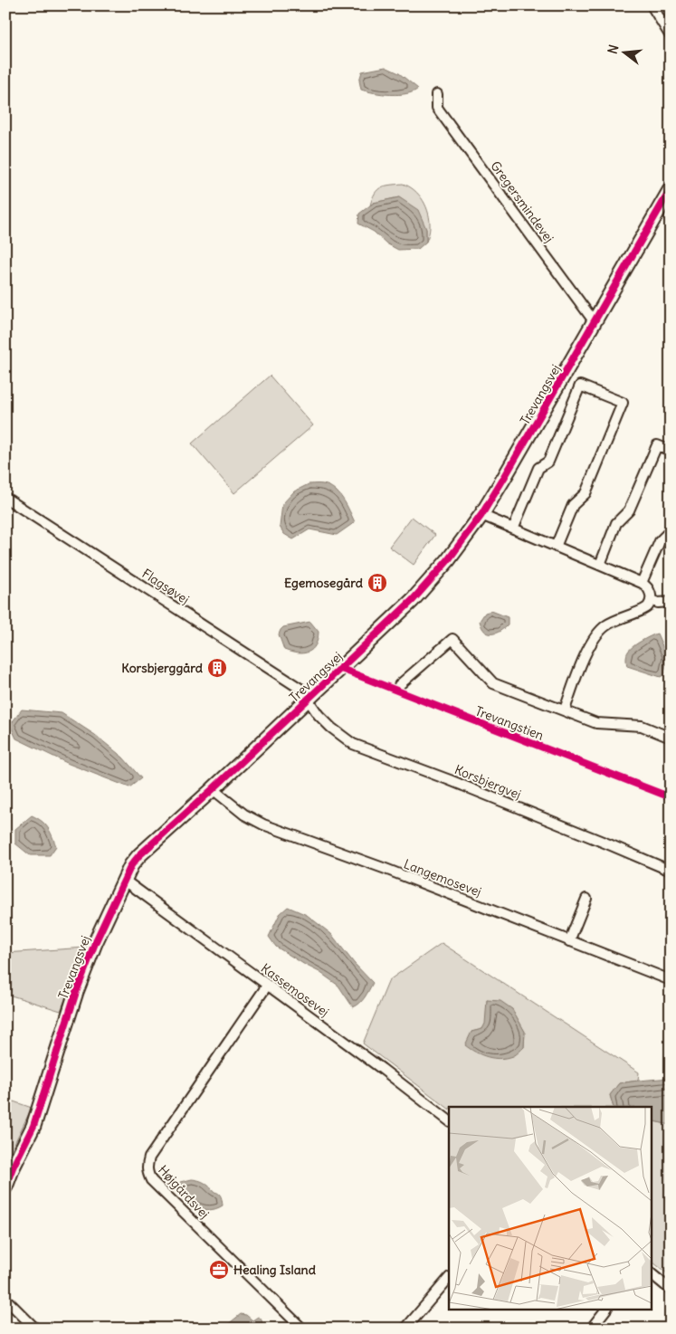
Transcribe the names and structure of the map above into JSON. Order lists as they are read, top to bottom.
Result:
{
  "streets": {
    "street": [
      "Gregersmindevej",
      "Trevangsvej",
      "Flagsøvej",
      "Korsbjergvej",
      "Langemosevej",
      "Kassemosevej",
      "Højgårdsvej"
    ],
    "cycle path": ["Trevangstien"]
  },
  "crossings": [
    ["Gregersmindevej", "Trevangsvej"],
    ["Trevangsvej", "Flagsøvej"],
    ["Trevangsvej", "Korsbjergvej"],
    ["Trevangsvej", "Langemosevej"],
    ["Trevangsvej", "Kassemosevej"],
    ["Flagsøvej", "Korsbjergvej"],
    ["Kassemosevej", "Højgårdsvej"]
  ],
  "places": {
    "building": ["Egemosegård", "Korsbjerggård"],
    "office": ["Healing Island"]
  },
  "north": "left"
}
